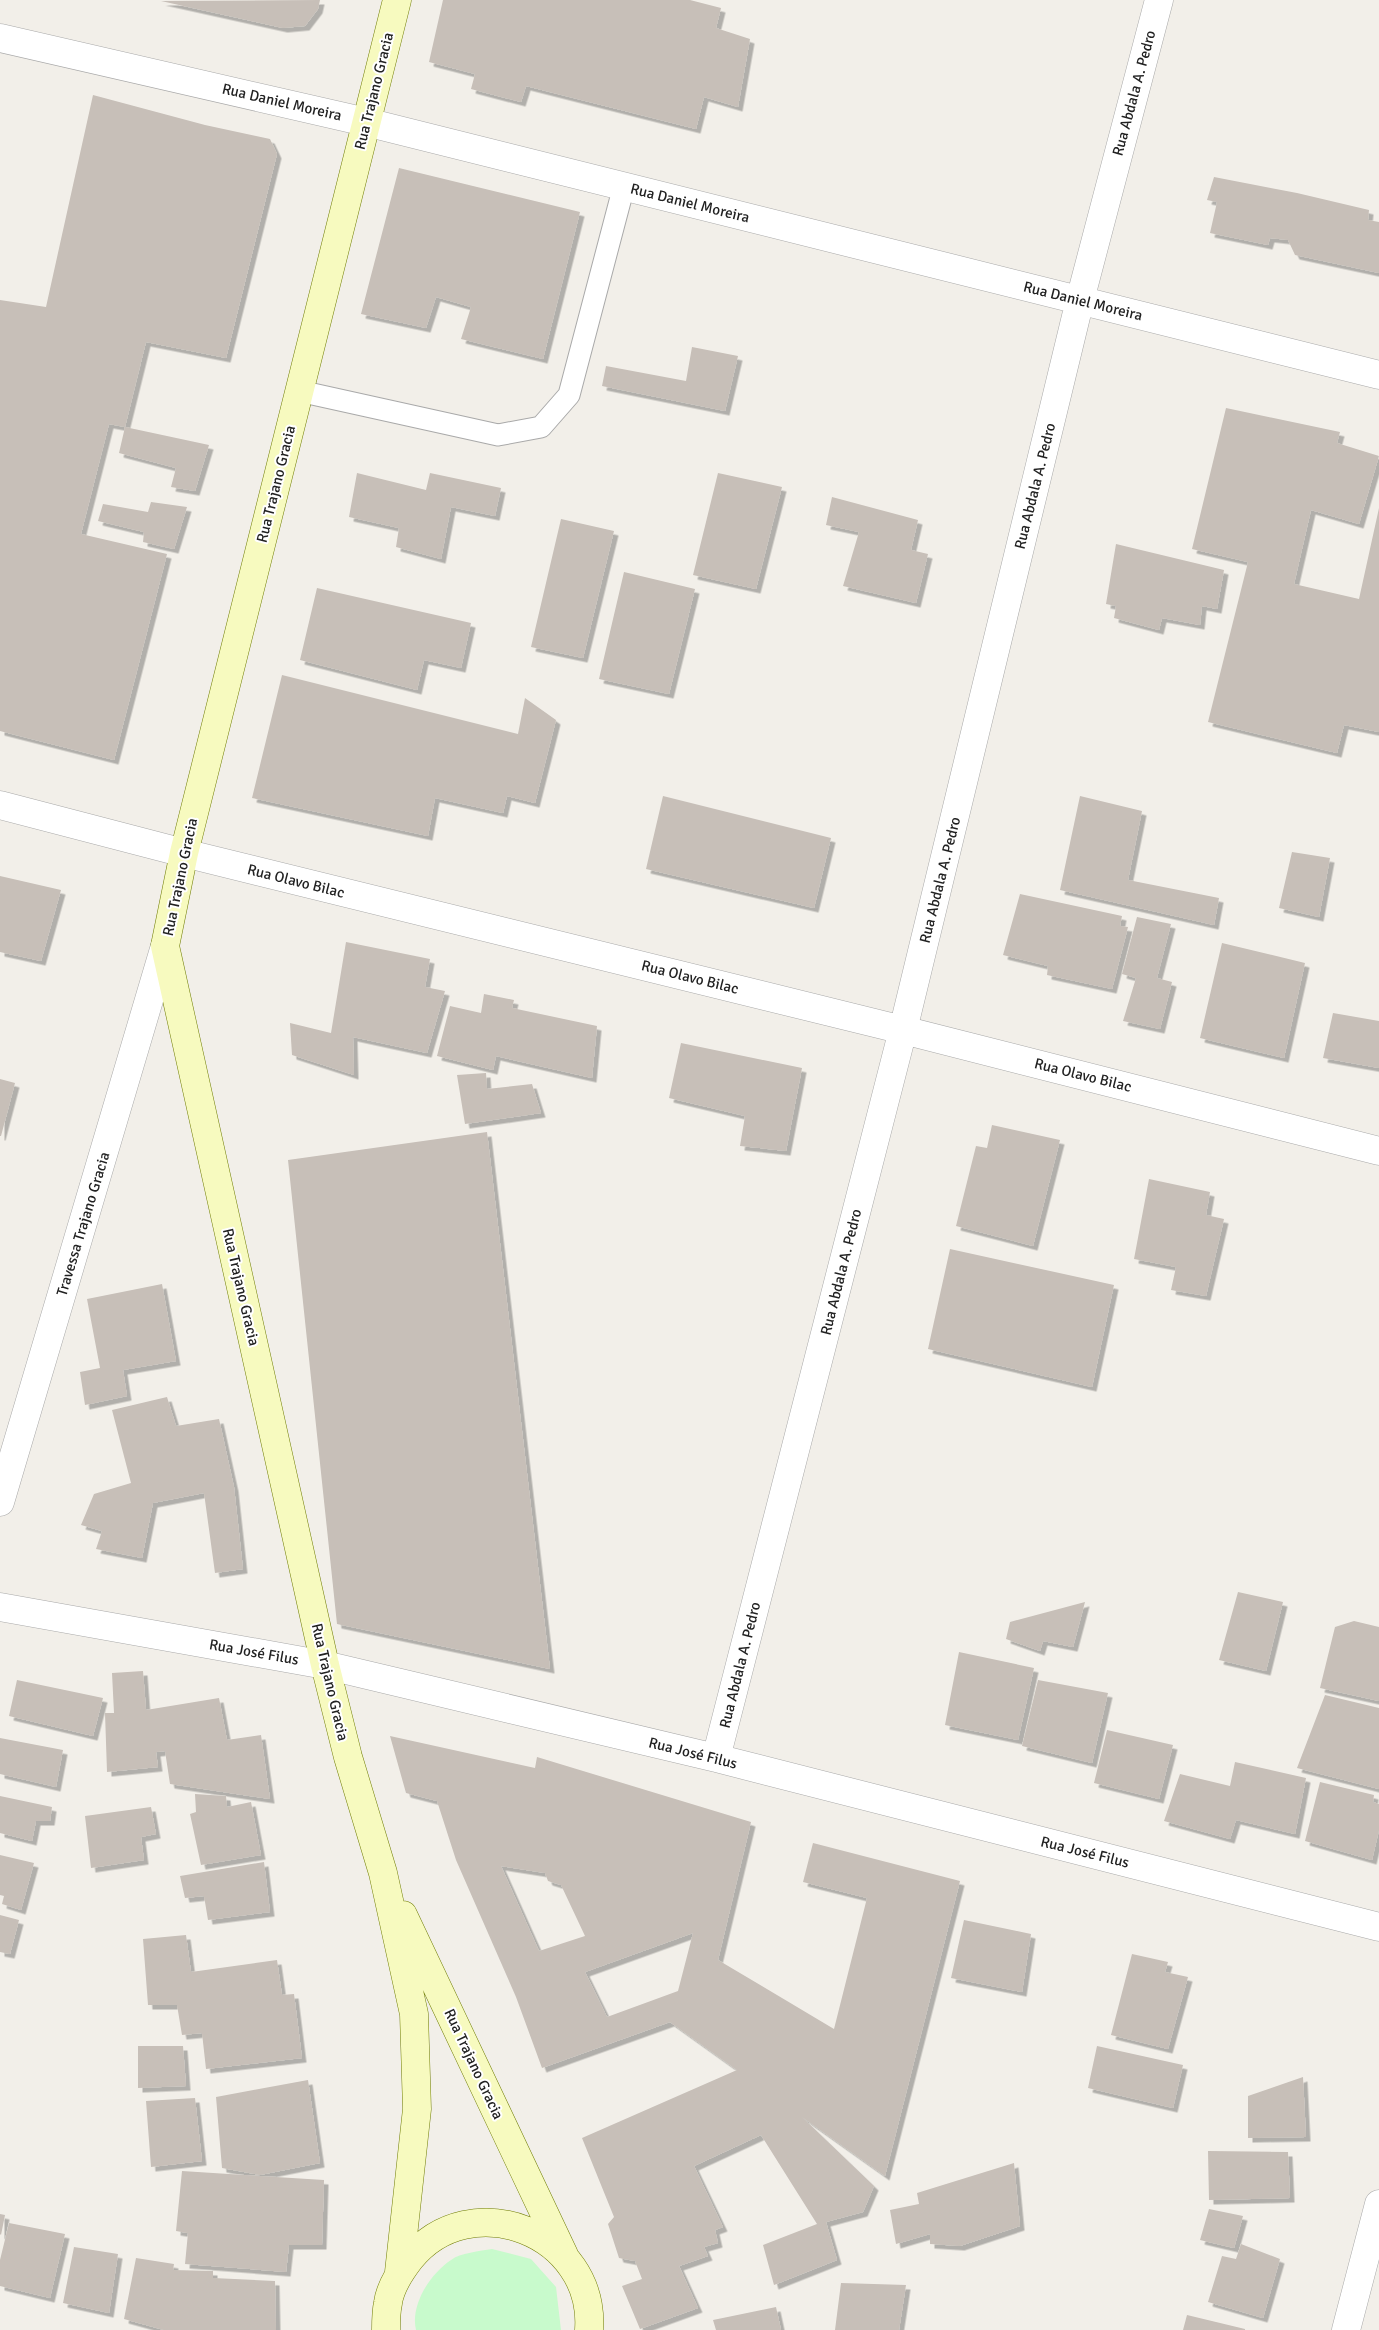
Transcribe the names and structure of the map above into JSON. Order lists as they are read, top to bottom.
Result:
{
  "streets": {
    "main road": ["Rua Trajano Gracia"],
    "street": [
      "Rua Abdala A. Pedro",
      "Rua Daniel Moreira",
      "Rua Olavo Bilac",
      "Travessa Trajano Gracia",
      "Rua José Filus"
    ]
  },
  "crossings": [
    ["Rua Trajano Gracia", "Rua Daniel Moreira"],
    ["Rua Trajano Gracia", "Rua Olavo Bilac"],
    ["Rua Trajano Gracia", "Travessa Trajano Gracia"],
    ["Rua Trajano Gracia", "Rua José Filus"],
    ["Rua Abdala A. Pedro", "Rua Daniel Moreira"],
    ["Rua Abdala A. Pedro", "Rua Olavo Bilac"],
    ["Rua Abdala A. Pedro", "Rua José Filus"]
  ]
}
